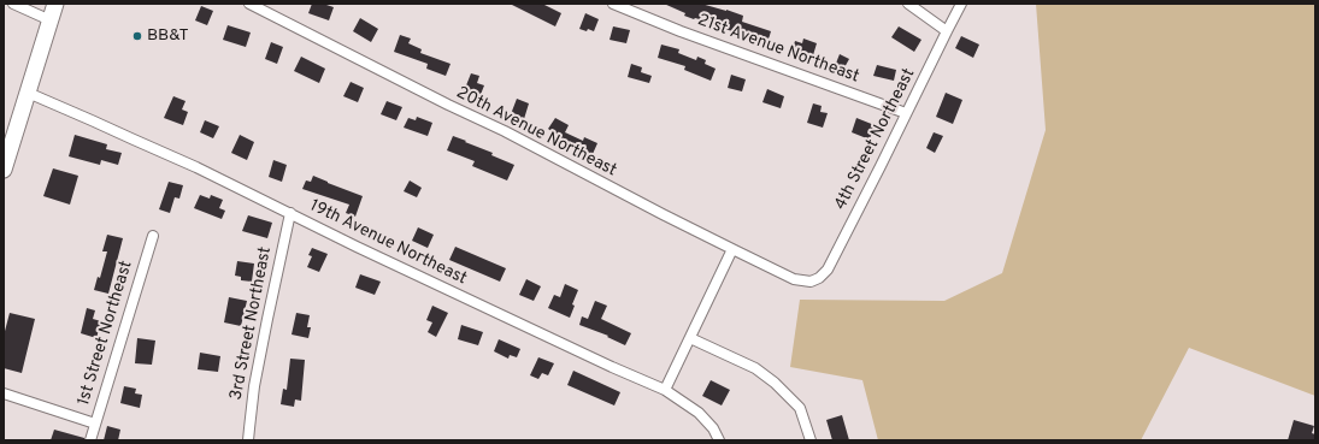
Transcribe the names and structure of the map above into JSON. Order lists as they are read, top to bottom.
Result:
{
  "streets": {
    "street": [
      "21st Avenue Northeast",
      "20th Avenue Northeast",
      "4th Street Northeast",
      "19th Avenue Northeast",
      "3rd Street Northeast",
      "1st Street Northeast"
    ]
  },
  "crossings": [
    ["21st Avenue Northeast", "4th Street Northeast"],
    ["20th Avenue Northeast", "4th Street Northeast"],
    ["19th Avenue Northeast", "3rd Street Northeast"]
  ],
  "places": ["BB&T"]
}
